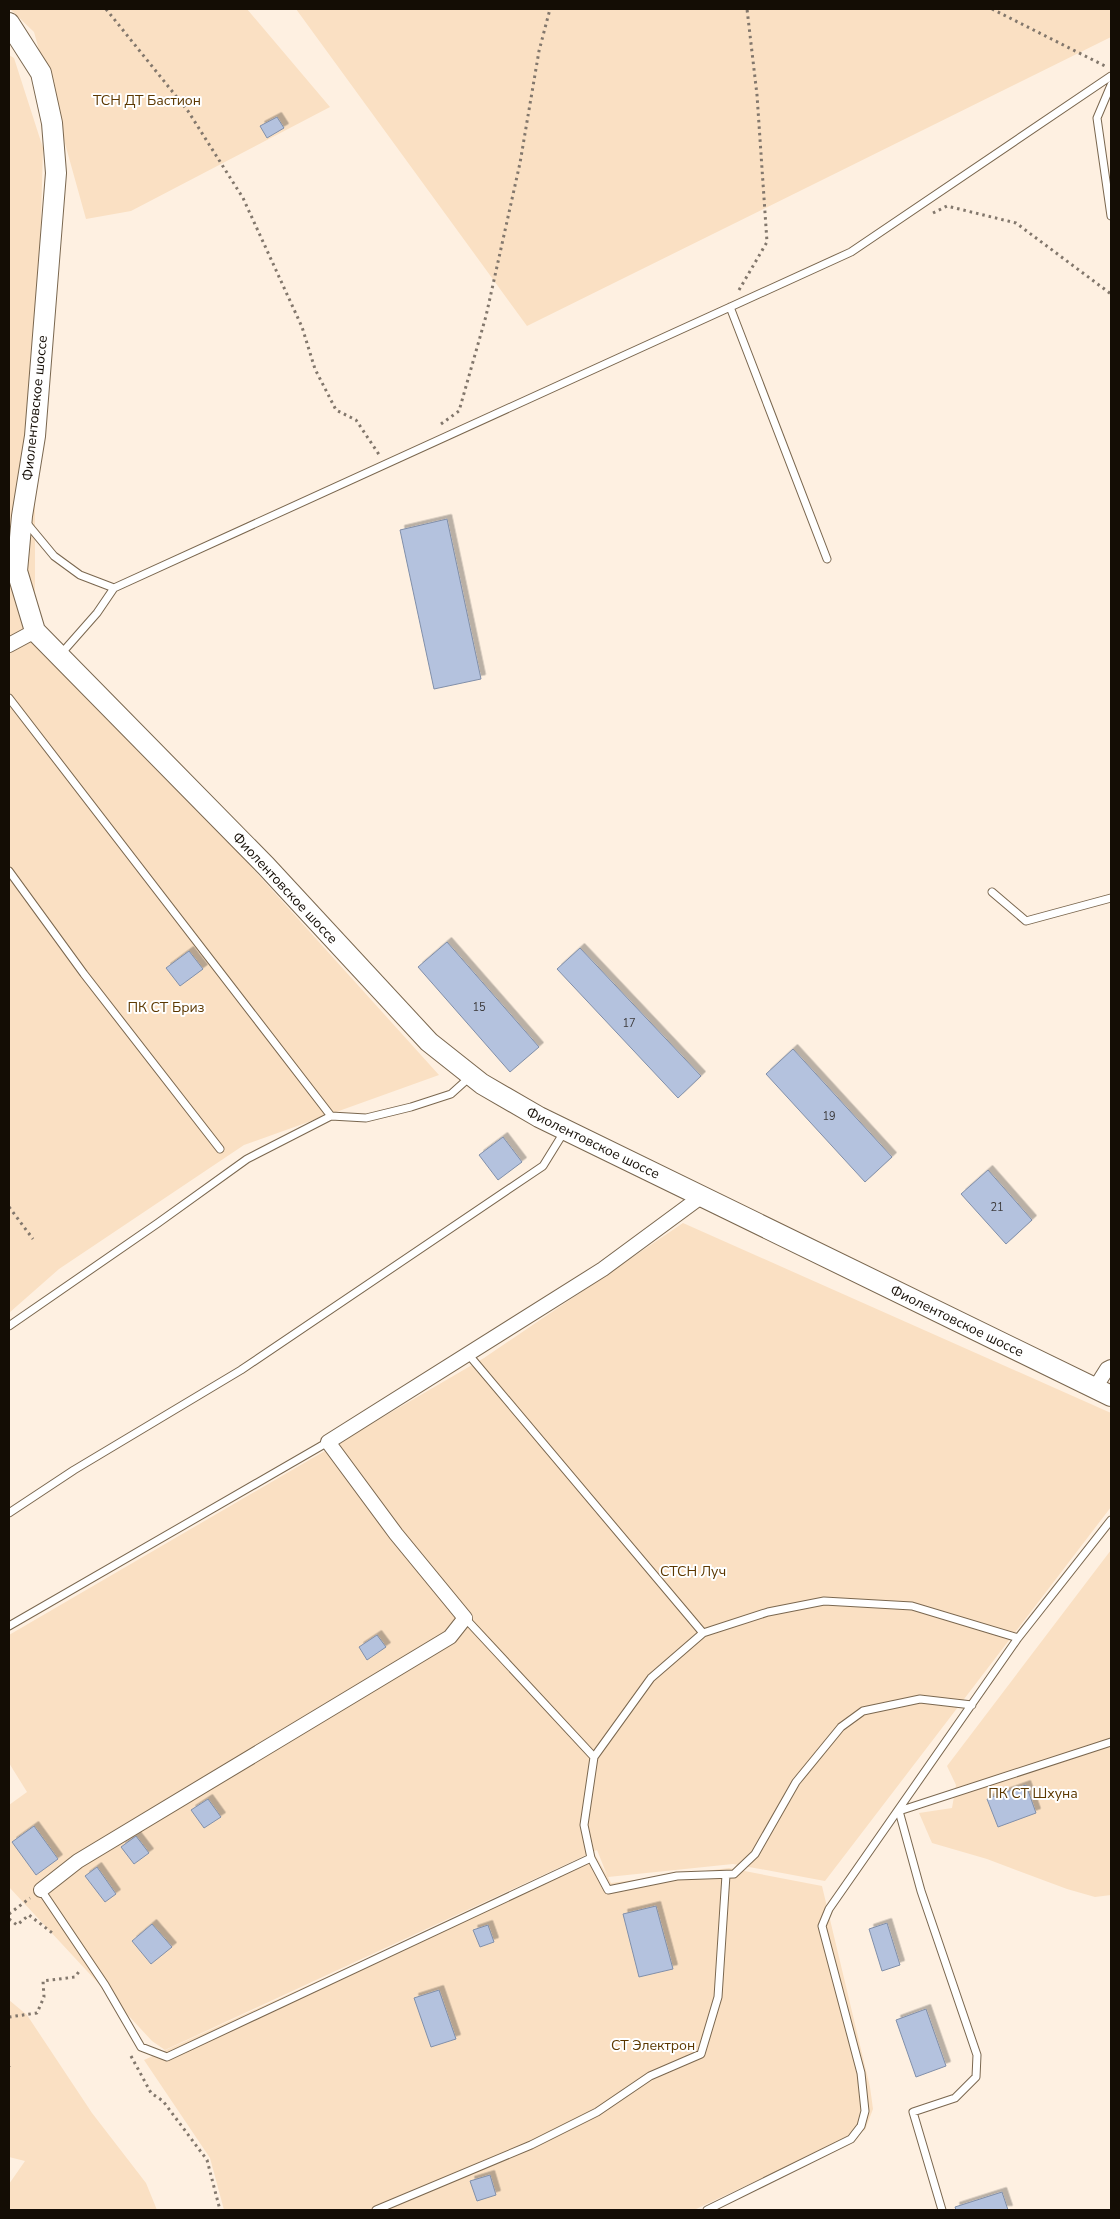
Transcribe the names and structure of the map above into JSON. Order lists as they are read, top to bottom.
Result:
{
  "streets": {
    "main road": ["Фиолентовское шоссе"]
  },
  "parks": [
    "ТСН ДТ Бастион",
    "ПК СТ Бриз",
    "СТСН Луч",
    "ПК СТ Шхуна",
    "СТ Электрон"
  ],
  "house_numbers": [
    "15",
    "17",
    "19",
    "21"
  ]
}
